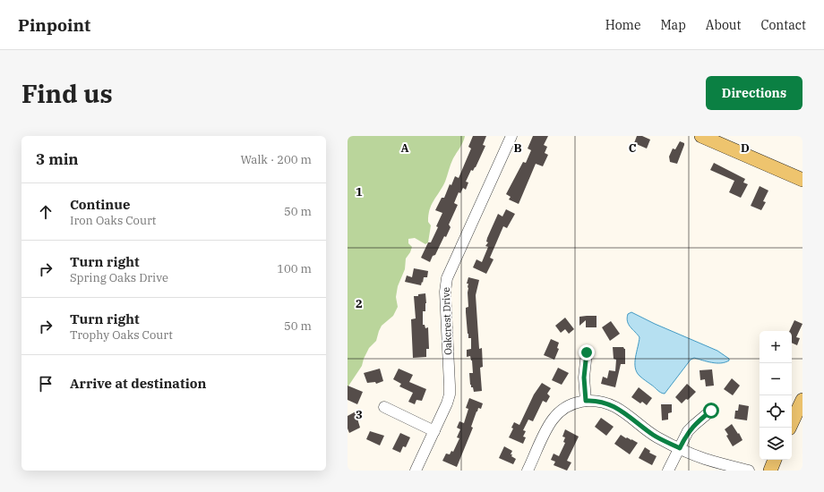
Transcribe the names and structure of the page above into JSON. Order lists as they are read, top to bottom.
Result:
{
  "streets": {
    "street": ["Oakcrest Drive"]
  },
  "page": {
    "header": "Pinpoint",
    "nav": [
      "Home",
      "Map",
      "About",
      "Contact"
    ],
    "buttons": "Directions",
    "title": "Find us",
    "heading": ["3 min", "Walk · 200 m"],
    "list": [
      ["Continue", "Iron Oaks Court", "50 m"],
      ["Turn right", "Spring Oaks Drive", "100 m"],
      ["Turn right", "Trophy Oaks Court", "50 m"],
      "Arrive at destination"
    ],
    "map_buttons": ["+", "−"]
  },
  "grid": {
    "columns": [
      "A",
      "B",
      "C",
      "D"
    ],
    "rows": ["1", "2", "3"]
  }
}
